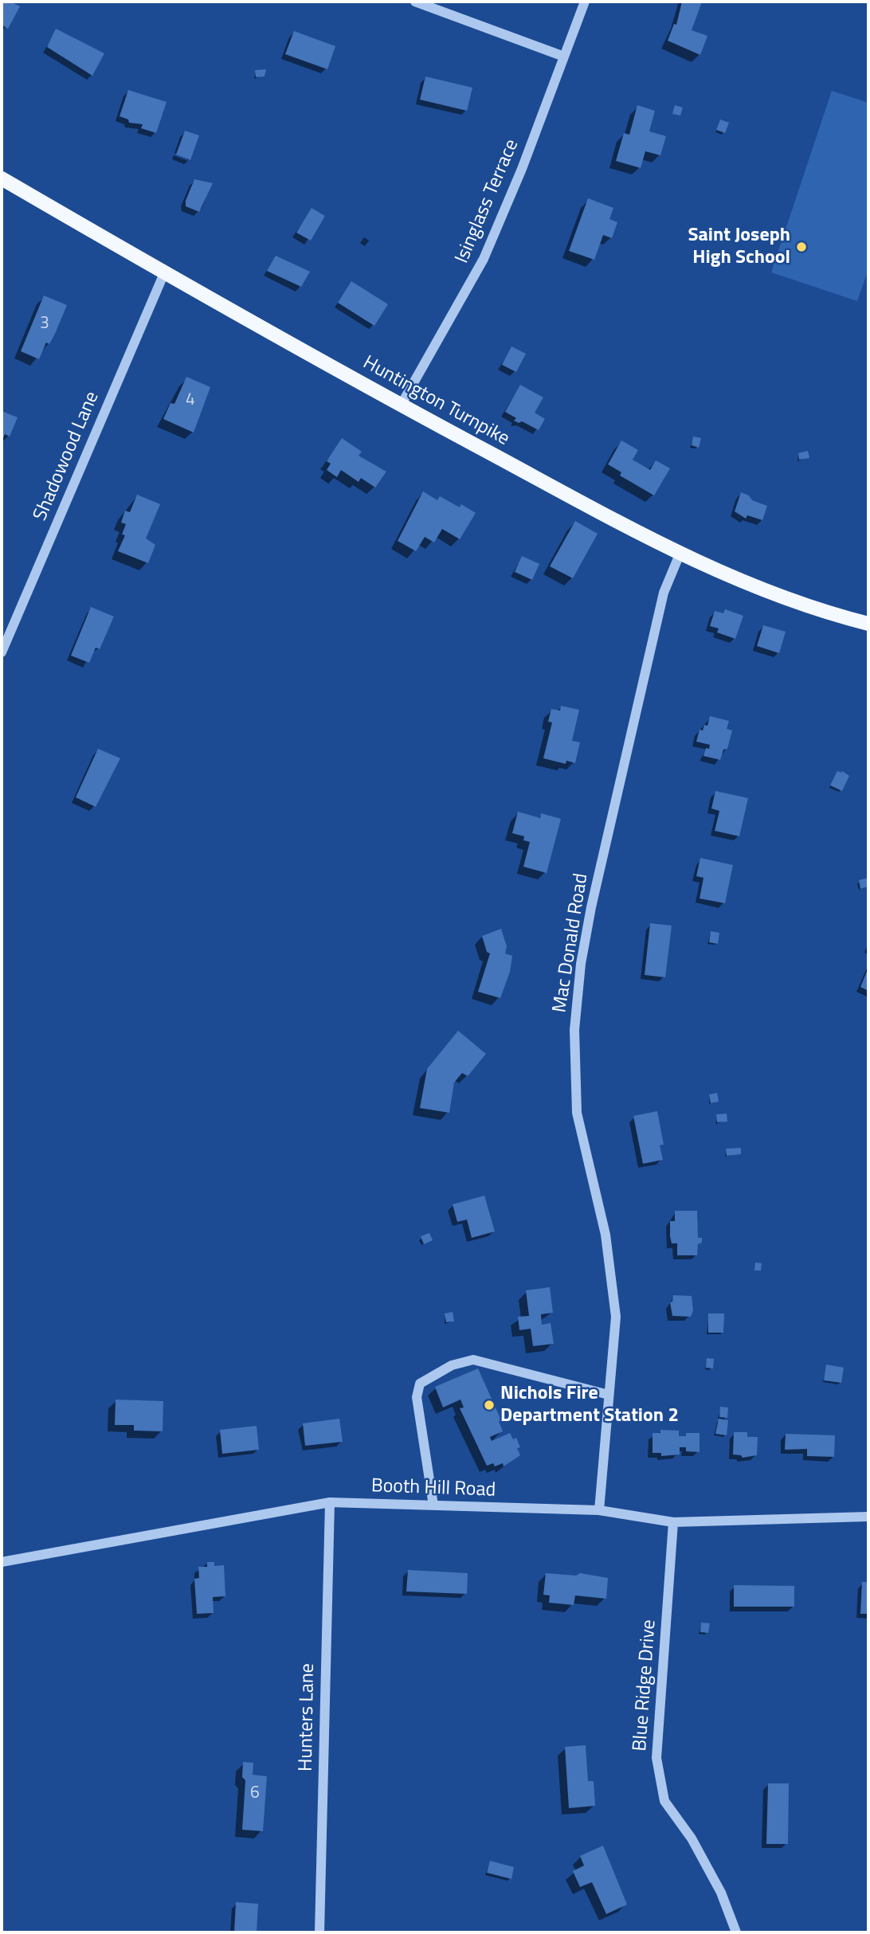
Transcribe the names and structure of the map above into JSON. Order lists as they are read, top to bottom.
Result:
{
  "streets": {
    "main road": ["Huntington Turnpike"],
    "street": [
      "Isinglass Terrace",
      "Shadowood Lane",
      "Mac Donald Road",
      "Booth Hill Road",
      "Blue Ridge Drive",
      "Hunters Lane"
    ]
  },
  "crossings": [
    ["Isinglass Terrace", "Huntington Turnpike"],
    ["Huntington Turnpike", "Shadowood Lane"],
    ["Huntington Turnpike", "Mac Donald Road"],
    ["Mac Donald Road", "Booth Hill Road"],
    ["Booth Hill Road", "Blue Ridge Drive"],
    ["Booth Hill Road", "Hunters Lane"]
  ],
  "places": ["Saint Joseph High School", "Nichols Fire Department Station 2"],
  "house_numbers": ["3", "4", "6"]
}
